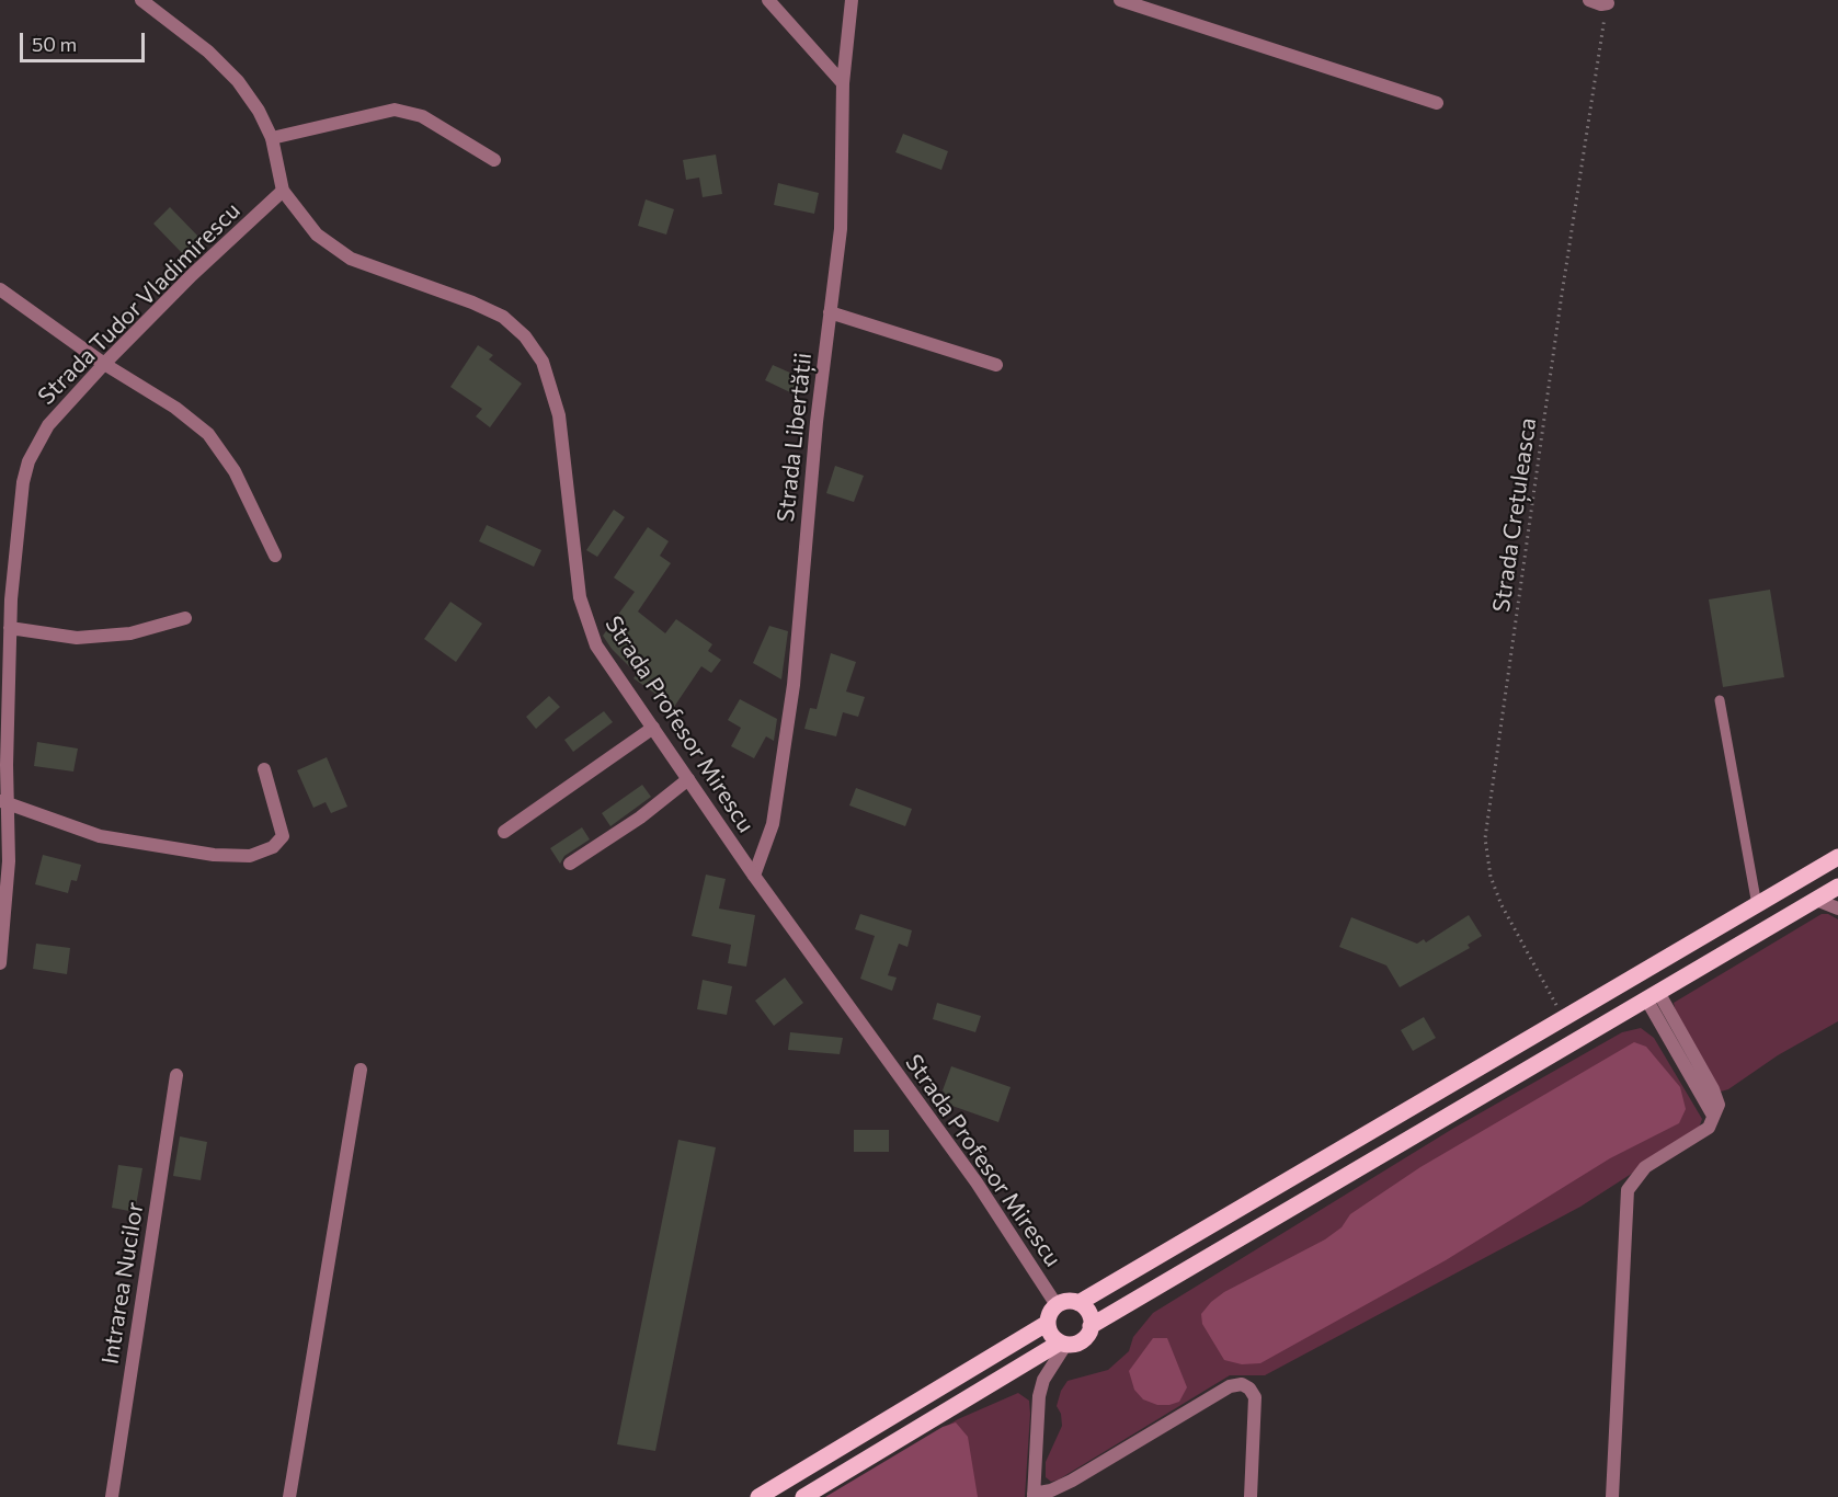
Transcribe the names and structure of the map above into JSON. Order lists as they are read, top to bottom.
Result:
{
  "streets": {
    "street": [
      "Strada Tudor Vladimirescu",
      "Strada Libertății",
      "Strada Profesor Mirescu",
      "Intrarea Nucilor"
    ],
    "path": ["Strada Crețuleasca"]
  },
  "crossings": [
    ["Strada Tudor Vladimirescu", "Strada Profesor Mirescu"],
    ["Strada Libertății", "Strada Profesor Mirescu"]
  ],
  "scale_bar": "50 m"
}
